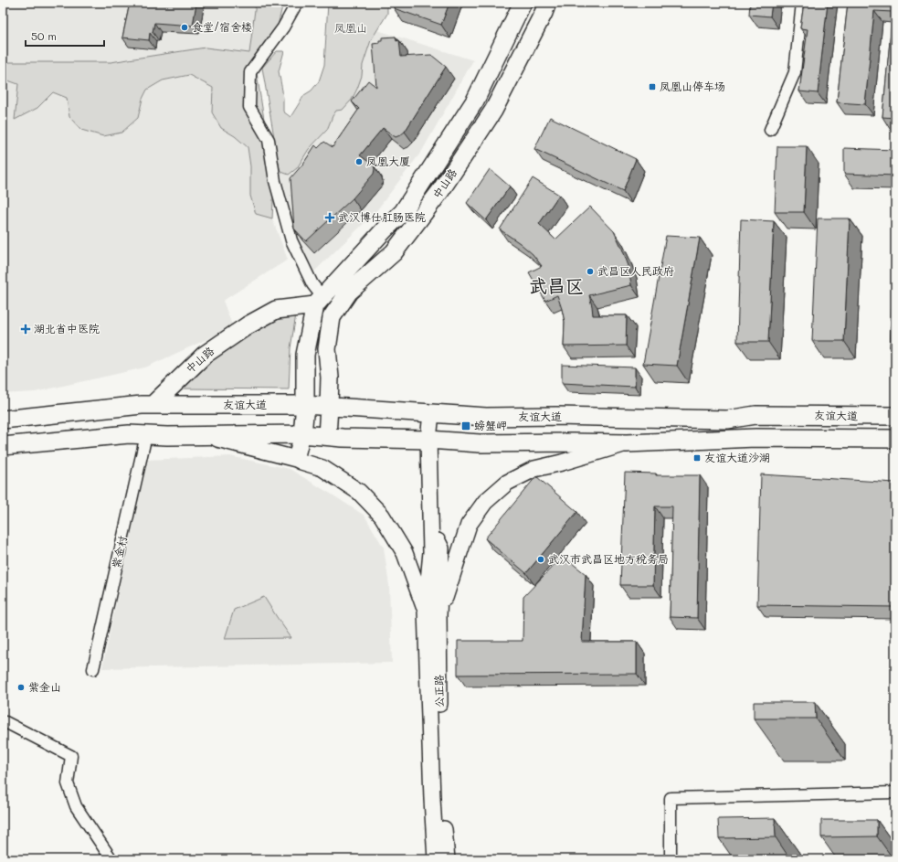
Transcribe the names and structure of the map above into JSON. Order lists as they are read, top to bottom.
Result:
{
  "streets": {
    "main road": ["中山路", "友谊大道", "公正路"],
    "street": ["紫金村"]
  },
  "crossings": [
    ["中山路", "友谊大道"],
    ["友谊大道", "紫金村"],
    ["友谊大道", "公正路"]
  ],
  "districts": ["武昌区"],
  "parks": ["凤凰山"],
  "places": {
    "other": [
      "食堂/宿舍楼",
      "凤凰大厦",
      "武昌区人民政府",
      "武汉市武昌区地方税务局",
      "紫金山"
    ],
    "transit": ["凤凰山停车场", "螃蟹岬", "友谊大道沙湖"],
    "health": ["武汉博仕肛肠医院", "湖北省中医院"]
  },
  "scale_bar": "50 m"
}
